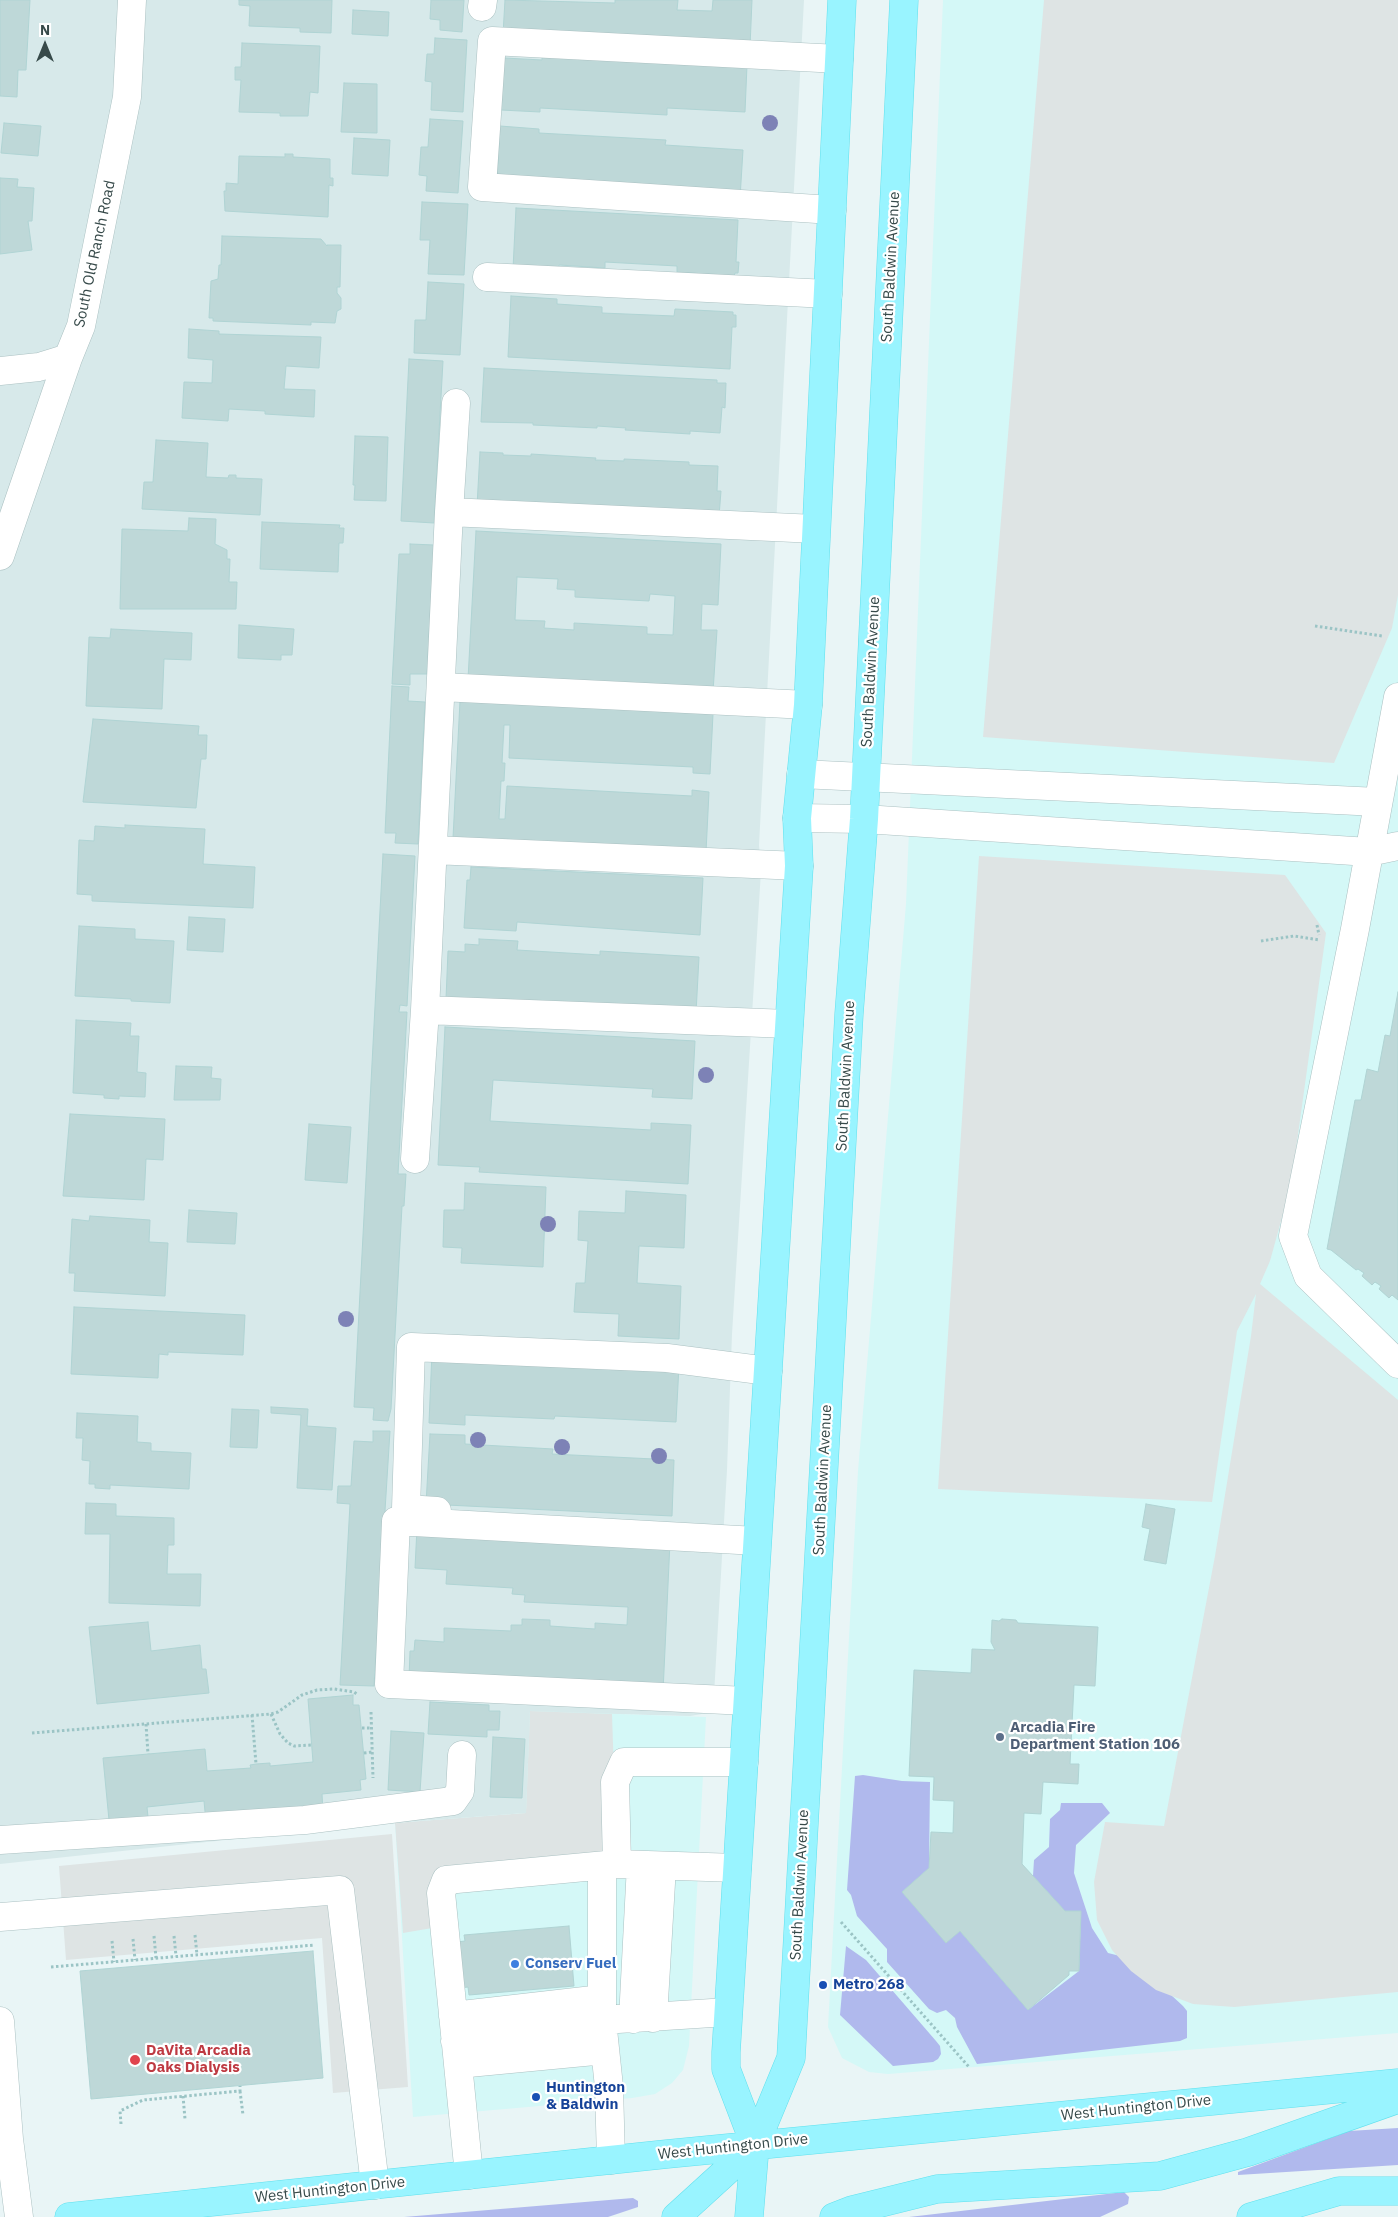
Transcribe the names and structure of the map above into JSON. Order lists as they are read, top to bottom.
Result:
{
  "streets": {
    "main road": ["South Baldwin Avenue", "West Huntington Drive"],
    "street": ["South Old Ranch Road"]
  },
  "crossings": [
    ["South Baldwin Avenue", "West Huntington Drive"]
  ],
  "places": [
    "Arcadia Fire Department Station 106",
    "Conserv Fuel",
    "Metro 268",
    "DaVita Arcadia Oaks Dialysis",
    "Huntington & Baldwin"
  ],
  "north": "top"
}
